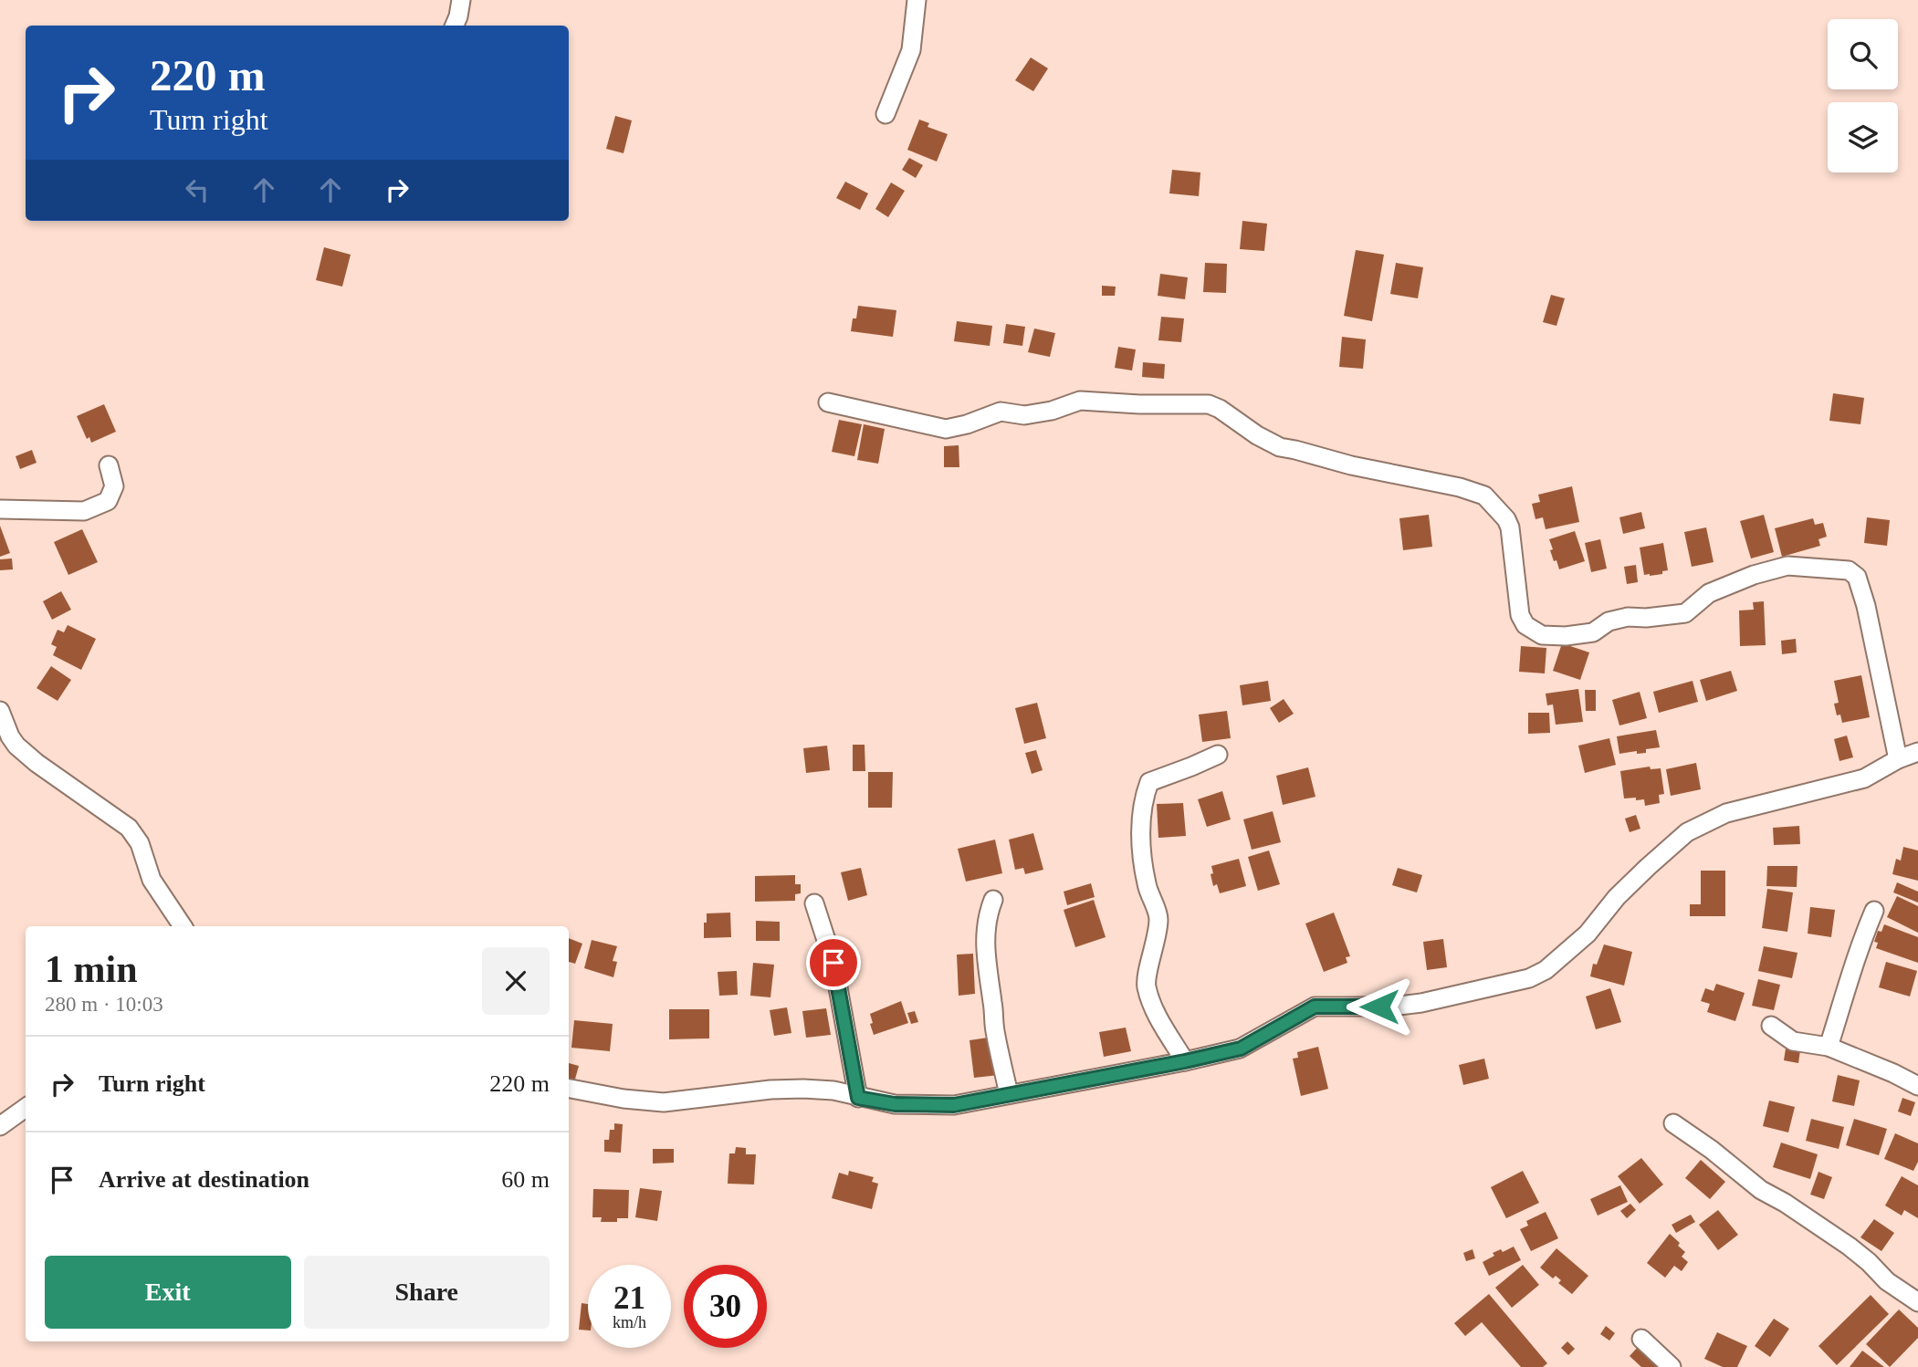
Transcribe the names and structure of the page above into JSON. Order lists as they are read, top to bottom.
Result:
{
  "page": {
    "turn": ["220 m", "Turn right"],
    "heading": ["1 min", "280 m · 10:03"],
    "list": [
      {
        "name": "Turn right",
        "value": "220 m"
      },
      {
        "name": "Arrive at destination",
        "value": "60 m"
      }
    ],
    "buttons": ["Exit", "Share"],
    "speed": "21 km/h",
    "limit": "30"
  }
}
